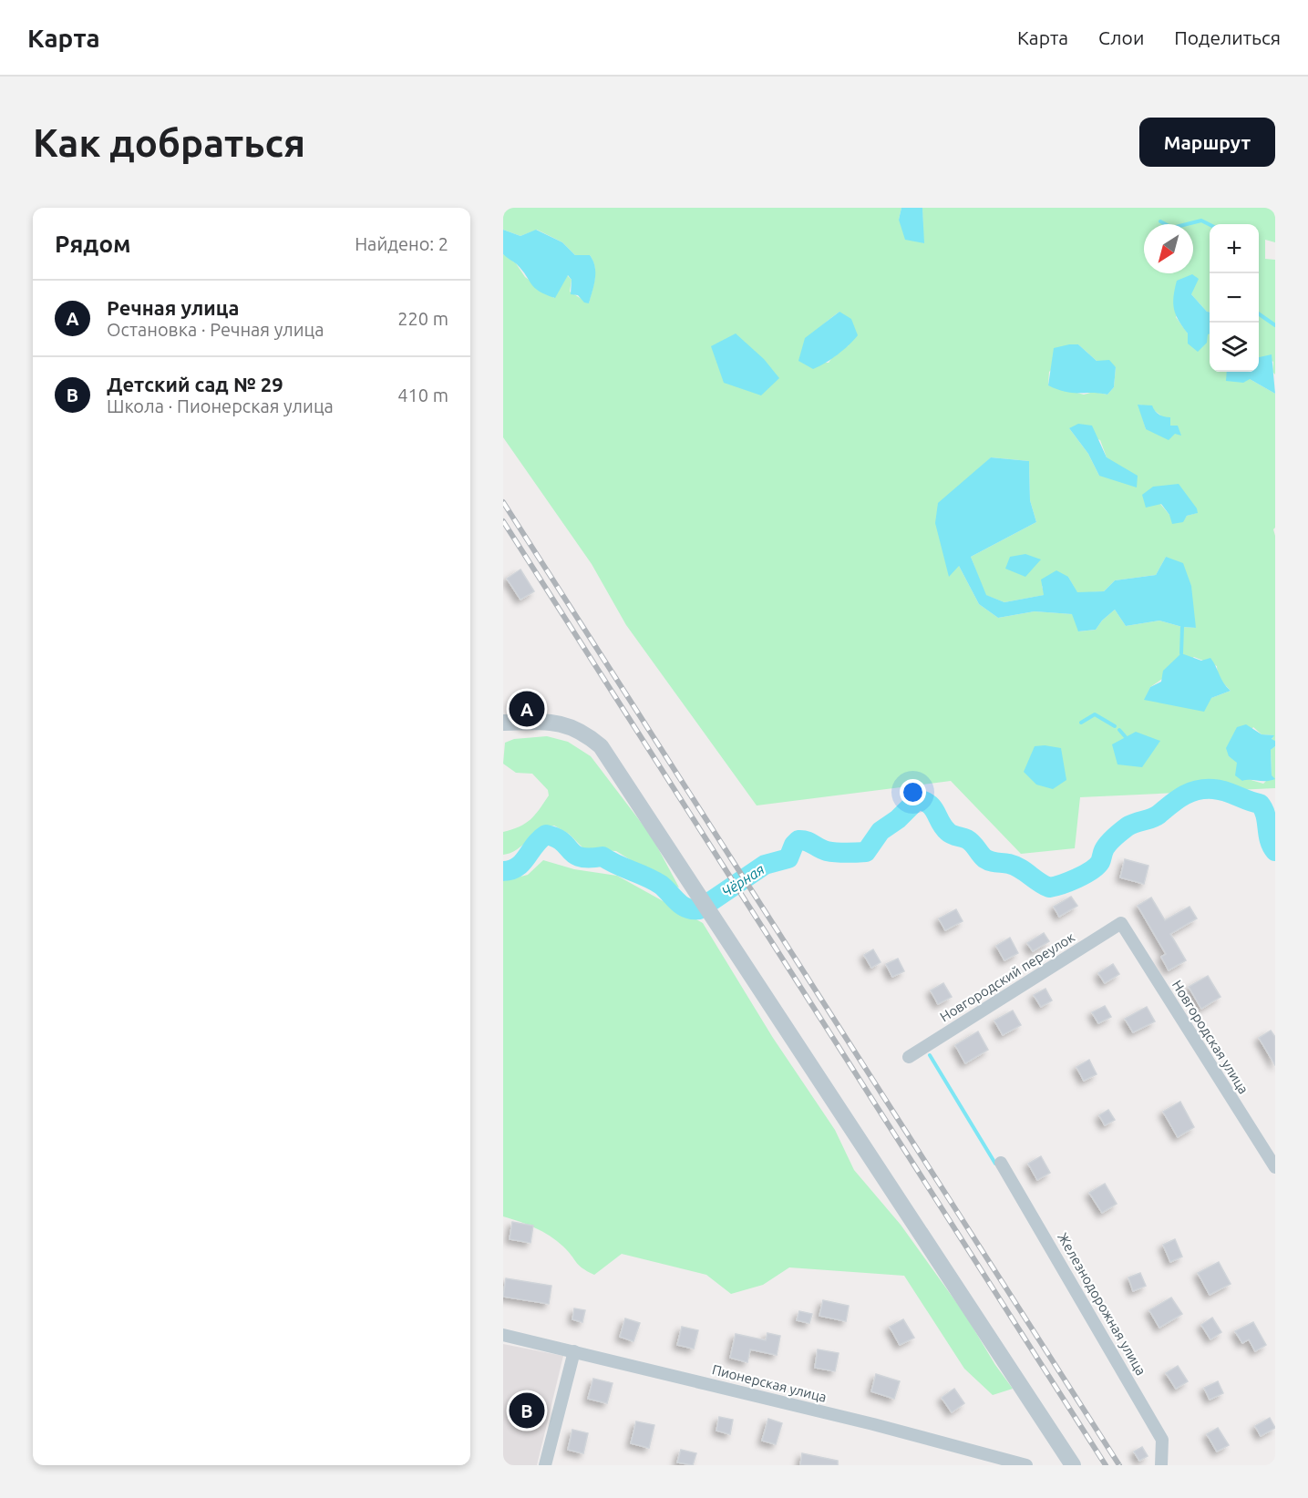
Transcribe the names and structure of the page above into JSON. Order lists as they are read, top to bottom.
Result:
{
  "streets": {
    "street": [
      "Новгородский переулок",
      "Новгородская улица",
      "Железнодорожная улица",
      "Пионерская улица"
    ]
  },
  "crossings": [
    ["Новгородский переулок", "Новгородская улица"]
  ],
  "water": ["Чёрная"],
  "north": "bottom left",
  "page": {
    "header": "Карта",
    "nav": ["Карта", "Слои", "Поделиться"],
    "buttons": "Маршрут",
    "title": "Как добраться",
    "heading": ["Рядом", "Найдено: 2"],
    "map_buttons": ["+", "−"],
    "list": [
      {
        "mark": "A",
        "name": "Речная улица",
        "note": "Остановка · Речная улица",
        "value": "220 m"
      },
      {
        "mark": "B",
        "name": "Детский сад № 29",
        "note": "Школа · Пионерская улица",
        "value": "410 m"
      }
    ],
    "pins": ["A", "B"]
  }
}
